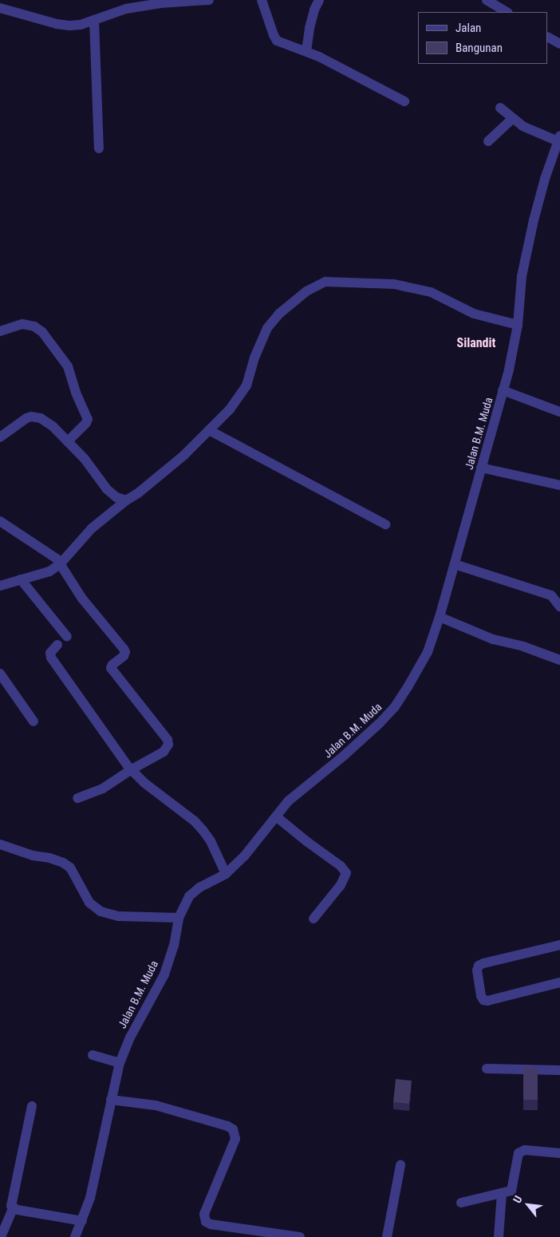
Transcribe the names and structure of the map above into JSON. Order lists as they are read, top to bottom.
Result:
{
  "streets": {
    "street": ["Jalan B.M. Muda"]
  },
  "districts": ["Silandit"],
  "legend": ["Jalan", "Bangunan"],
  "north": "top left"
}
